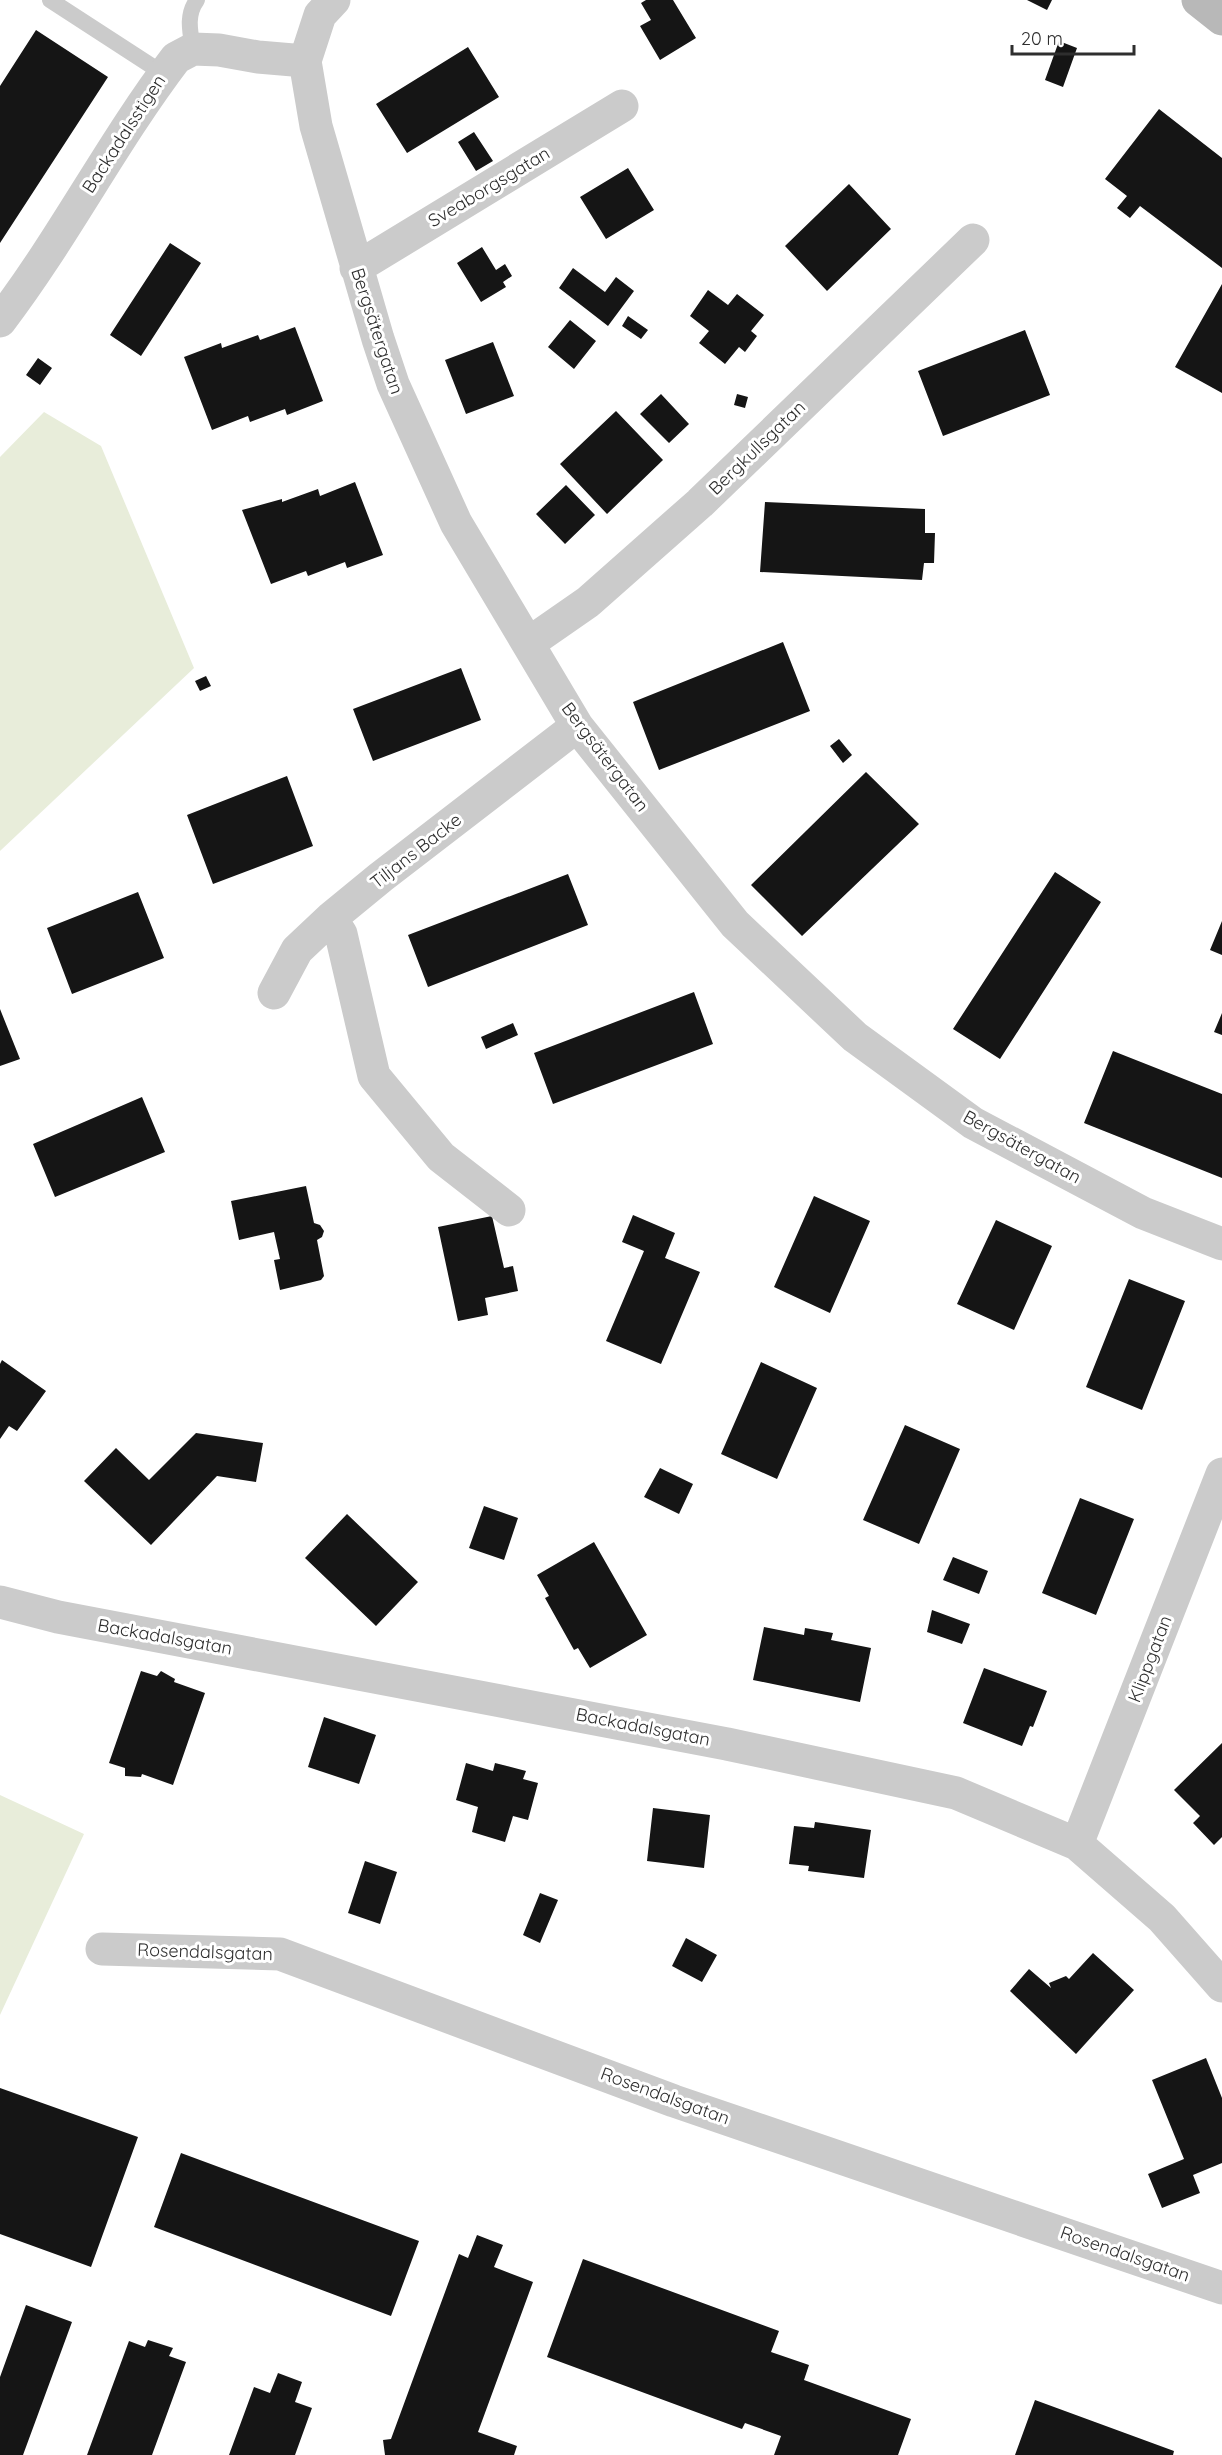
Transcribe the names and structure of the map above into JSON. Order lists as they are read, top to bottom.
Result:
{
  "streets": {
    "street": [
      "Backadalsstigen",
      "Sveaborgsgatan",
      "Bergsätergatan",
      "Bergkullsgatan",
      "Tiljans Backe",
      "Backadalsgatan",
      "Klippgatan",
      "Rosendalsgatan"
    ]
  },
  "crossings": [
    ["Sveaborgsgatan", "Bergsätergatan"],
    ["Bergsätergatan", "Bergkullsgatan"],
    ["Bergsätergatan", "Tiljans Backe"],
    ["Backadalsgatan", "Klippgatan"]
  ],
  "scale_bar": "20 m"
}
